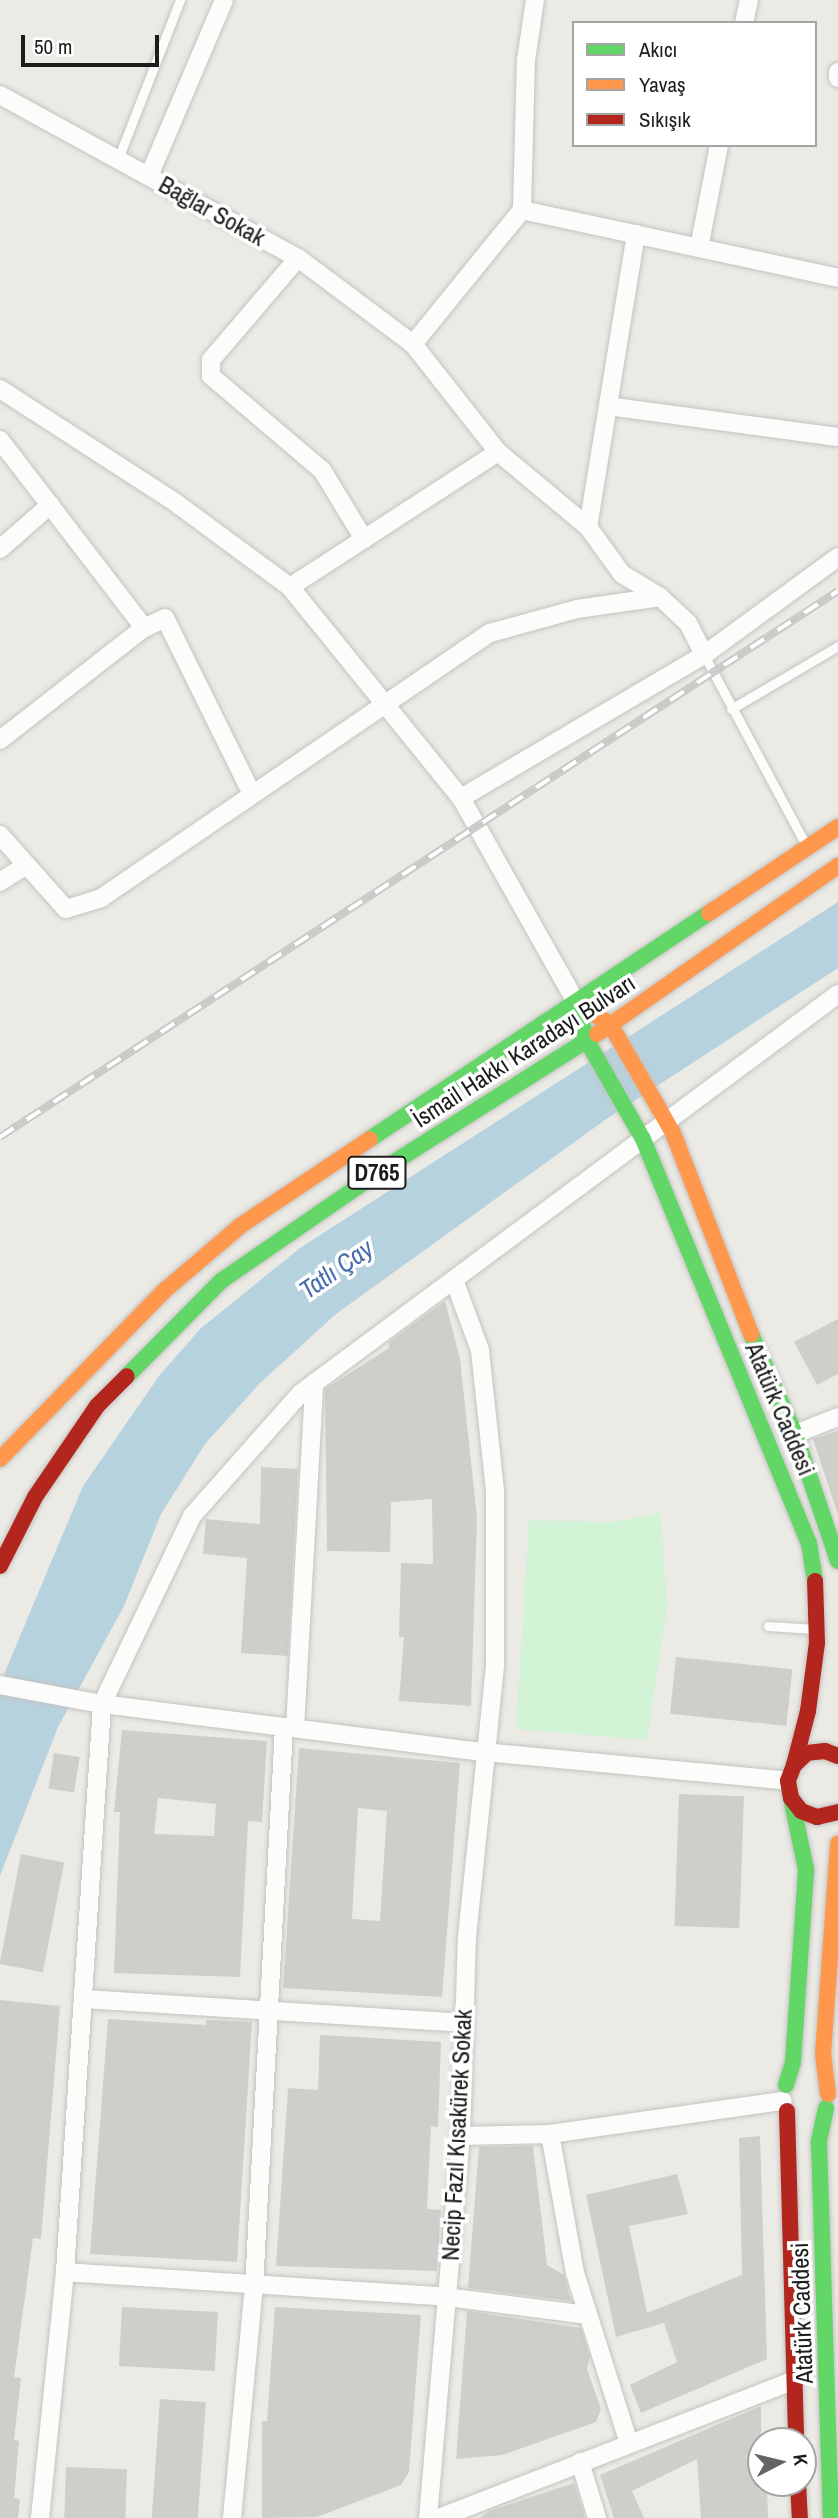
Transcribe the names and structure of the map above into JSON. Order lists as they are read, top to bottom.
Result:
{
  "streets": {
    "main road": ["İsmail Hakkı Karadayı Bulvarı", "D765", "Atatürk Caddesi"],
    "street": ["Bağlar Sokak", "Necip Fazıl Kısakürek Sokak"]
  },
  "crossings": [
    ["İsmail Hakkı Karadayı Bulvarı", "Atatürk Caddesi"],
    ["D765", "Atatürk Caddesi"]
  ],
  "water": ["Tatlı Çay"],
  "legend": ["Akıcı", "Yavaş", "Sıkışık"],
  "scale_bar": "50 m",
  "north": "right"
}
